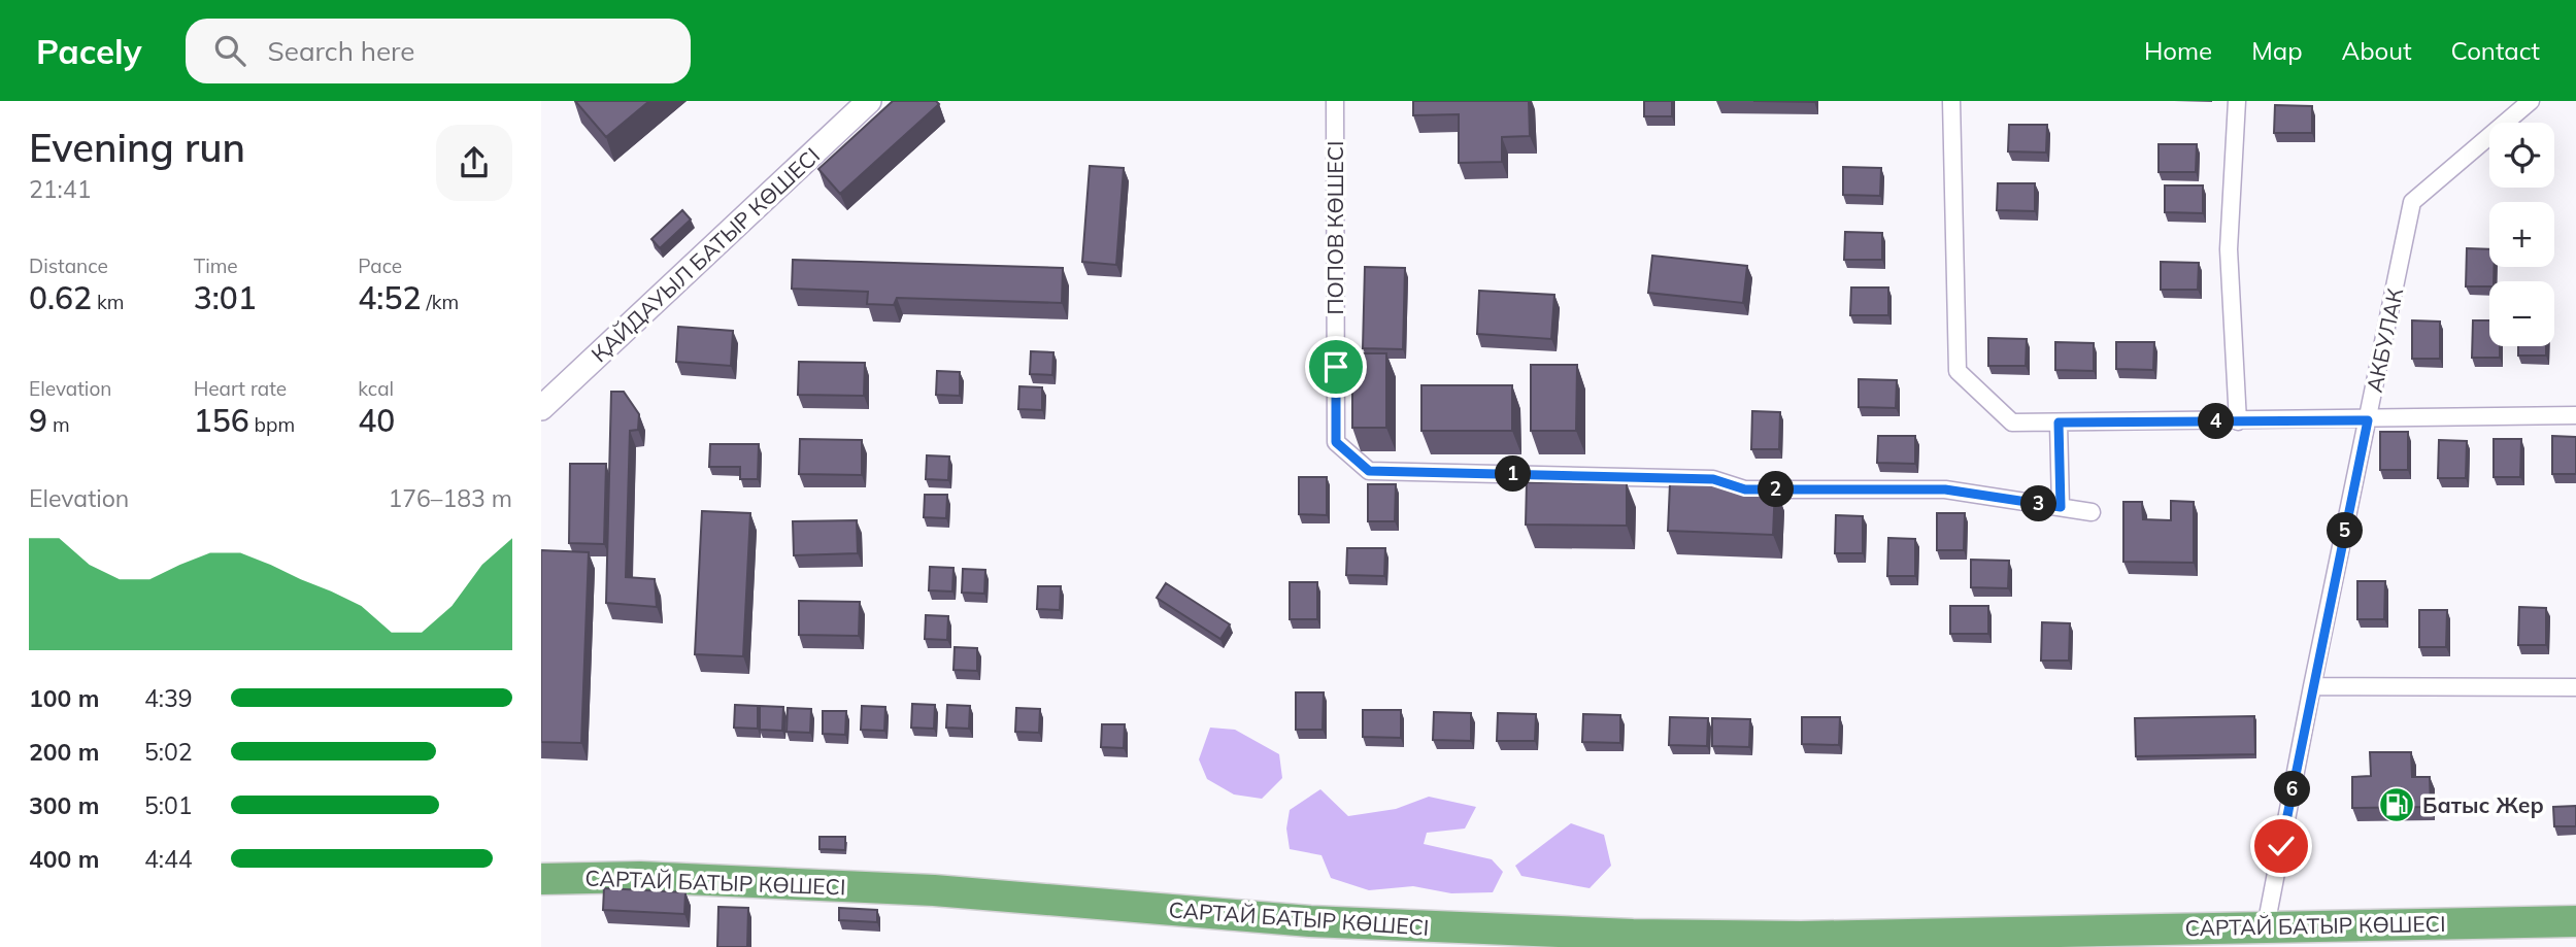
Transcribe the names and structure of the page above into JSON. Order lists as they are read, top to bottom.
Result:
{
  "streets": {
    "highway": ["САРТАЙ БАТЫР КӨШЕСІ"],
    "street": ["ПОПОВ КӨШЕСІ", "ҚАЙДАУЫЛ БАТЫР КӨШЕСІ", "АКБУЛАК"]
  },
  "crossings": [
    ["АКБУЛАК", "САРТАЙ БАТЫР КӨШЕСІ"]
  ],
  "places": {
    "fuel station": ["Батыс Жер"]
  },
  "page": {
    "header": "Pacely",
    "search": "Search here",
    "nav": [
      "Home",
      "Map",
      "About",
      "Contact"
    ],
    "heading": ["Evening run", "21:41"],
    "map_buttons": ["+", "−"],
    "stats": [
      ["Distance", "0.62 km"],
      ["Time", "3:01"],
      ["Pace", "4:52 /km"],
      ["Elevation", "9 m"],
      ["Heart rate", "156 bpm"],
      ["kcal", "40"]
    ],
    "pins": [
      "4",
      "1",
      "2",
      "3",
      "5",
      "6"
    ],
    "chart": ["Elevation", "176–183 m"],
    "list": [
      {
        "name": "100 m",
        "note": "4:39"
      },
      {
        "name": "200 m",
        "note": "5:02"
      },
      {
        "name": "300 m",
        "note": "5:01"
      },
      {
        "name": "400 m",
        "note": "4:44"
      }
    ]
  }
}
